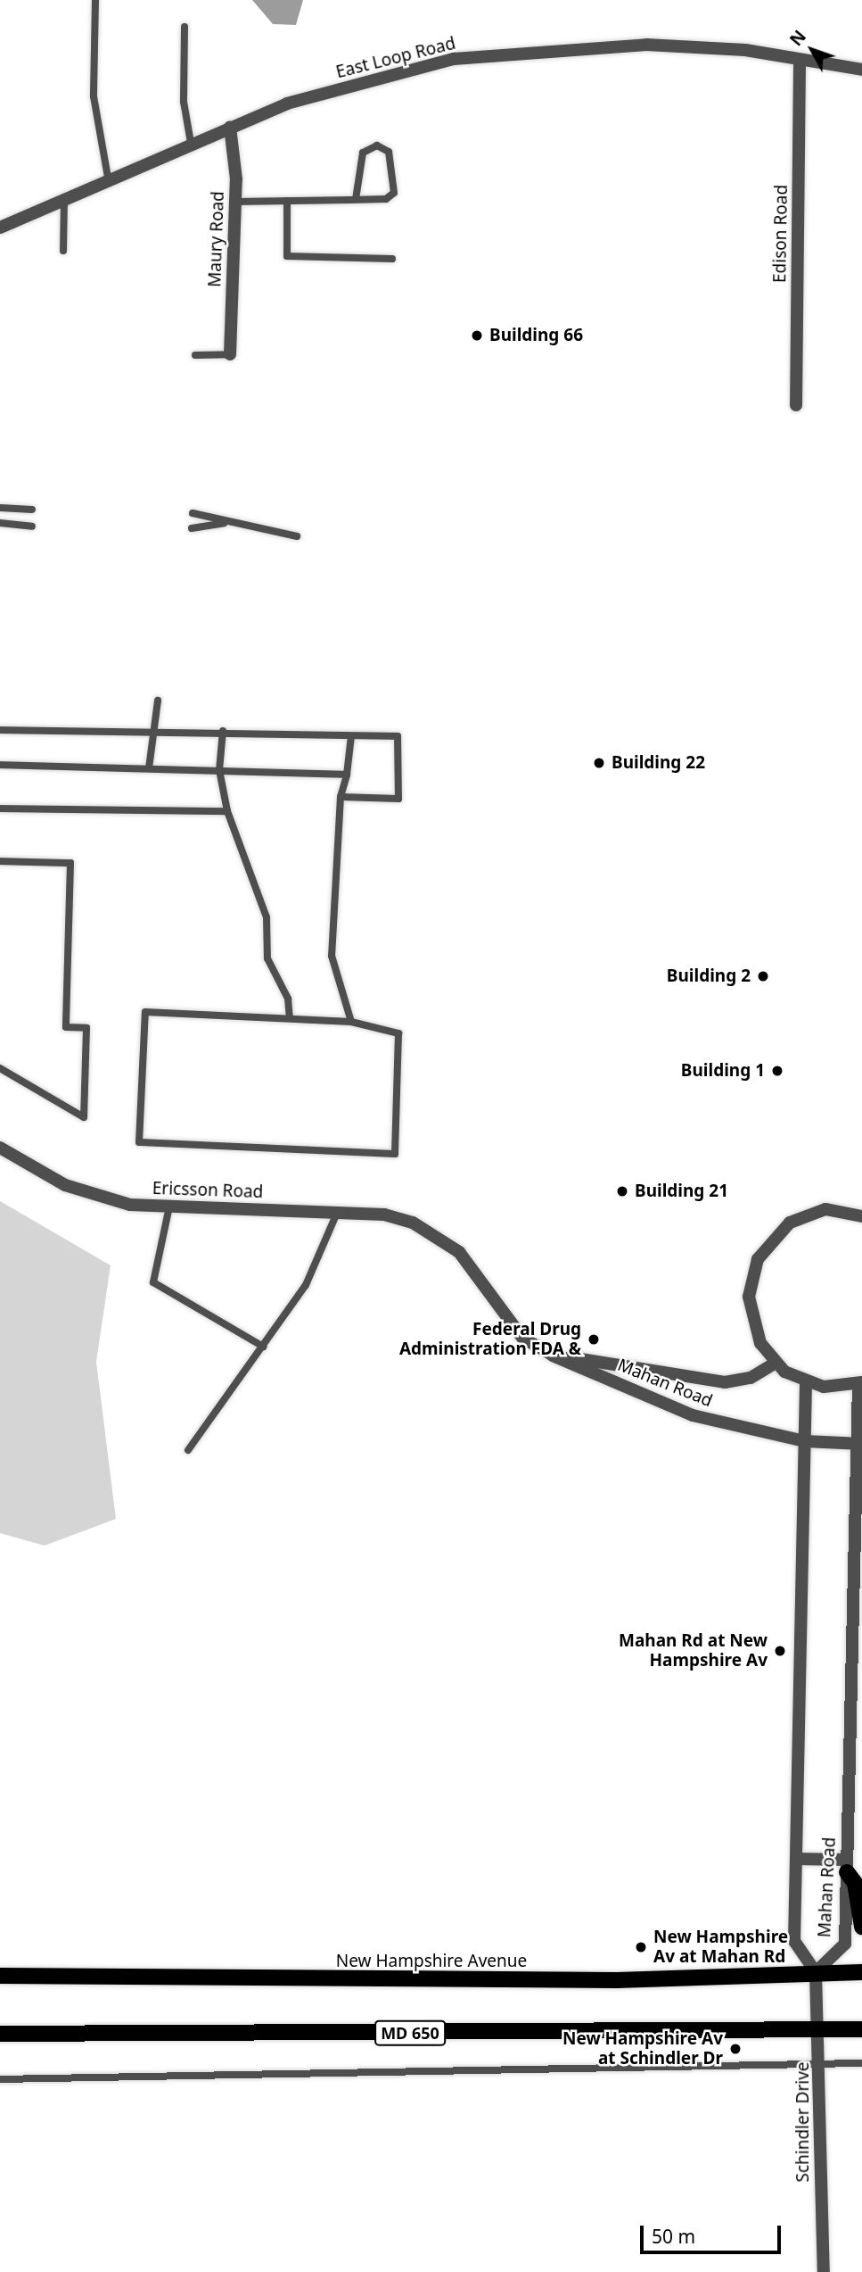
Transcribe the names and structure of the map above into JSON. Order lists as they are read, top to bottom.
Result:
{
  "streets": {
    "main road": ["New Hampshire Avenue", "MD 650"],
    "street": [
      "East Loop Road",
      "Edison Road",
      "Maury Road",
      "Ericsson Road",
      "Mahan Road",
      "Schindler Drive"
    ]
  },
  "crossings": [
    ["East Loop Road", "Edison Road"],
    ["East Loop Road", "Maury Road"],
    ["Ericsson Road", "Mahan Road"],
    ["Mahan Road", "New Hampshire Avenue"],
    ["Mahan Road", "Schindler Drive"],
    ["New Hampshire Avenue", "Schindler Drive"],
    ["MD 650", "Schindler Drive"]
  ],
  "places": [
    "Building 66",
    "Building 22",
    "Building 2",
    "Building 1",
    "Building 21",
    "Federal Drug Administration FDA &",
    "Mahan Rd at New Hampshire Av",
    "New Hampshire Av at Mahan Rd",
    "New Hampshire Av at Schindler Dr"
  ],
  "scale_bar": "50 m",
  "north": "top left"
}
